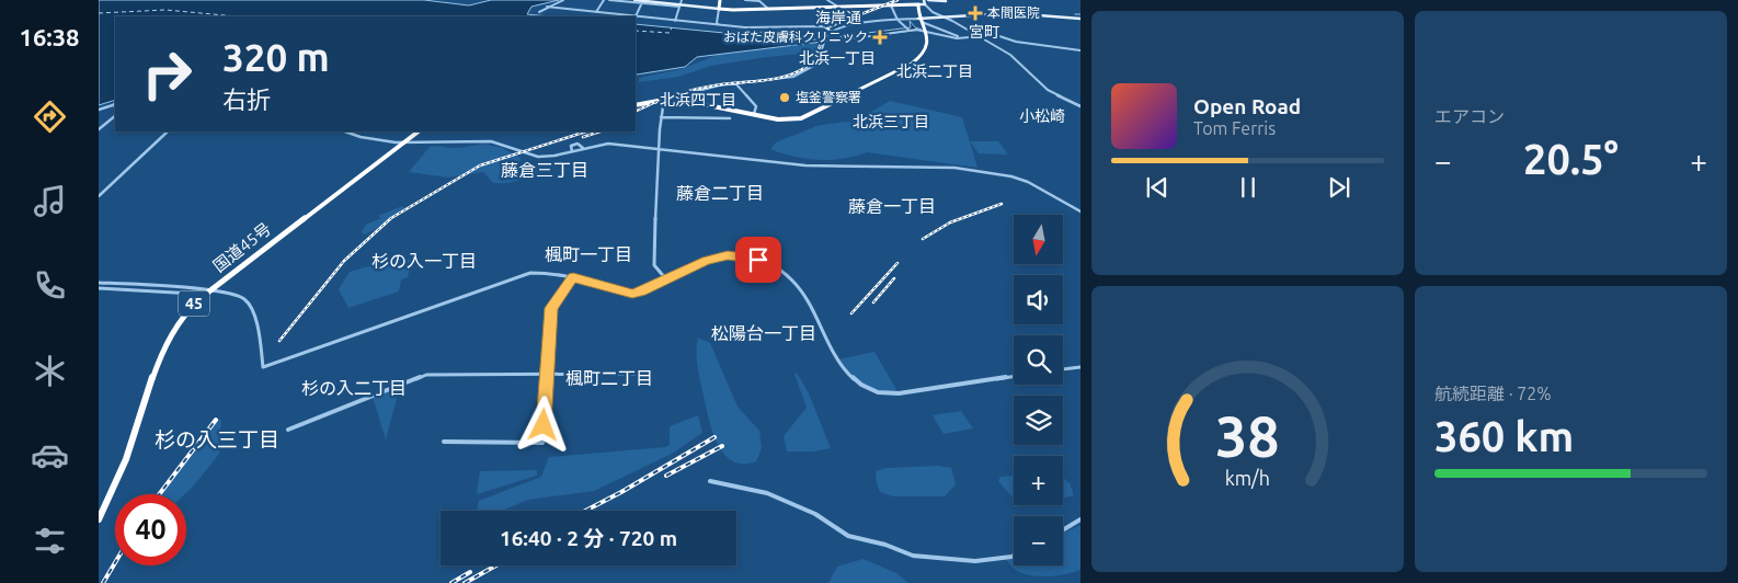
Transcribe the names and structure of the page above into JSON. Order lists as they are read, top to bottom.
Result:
{
  "streets": {
    "highway": ["国道45号", "45"]
  },
  "districts": [
    "海岸通",
    "宮町",
    "北浜一丁目",
    "北浜二丁目",
    "北浜四丁目",
    "小松崎",
    "北浜三丁目",
    "藤倉三丁目",
    "藤倉二丁目",
    "藤倉一丁目",
    "楓町一丁目",
    "杉の入一丁目",
    "松陽台一丁目",
    "楓町二丁目",
    "杉の入二丁目",
    "杉の入三丁目"
  ],
  "places": {
    "health": ["本間医院", "おばた皮膚科クリニック"],
    "other": ["塩釜警察署"]
  },
  "north": "bottom",
  "page": {
    "tabs": "16:38",
    "tile": [
      "エアコン",
      ["航続距離 · 72%", "360 km"]
    ],
    "turn": ["320 m", "右折"],
    "song": ["Open Road", "Tom Ferris"],
    "heat": ["−", "20.5°", "+"],
    "map_buttons": ["+", "−"],
    "limit": "40",
    "trip": "16:40 · 2 分 · 720 m",
    "gauge": ["38", "km/h"]
  }
}
